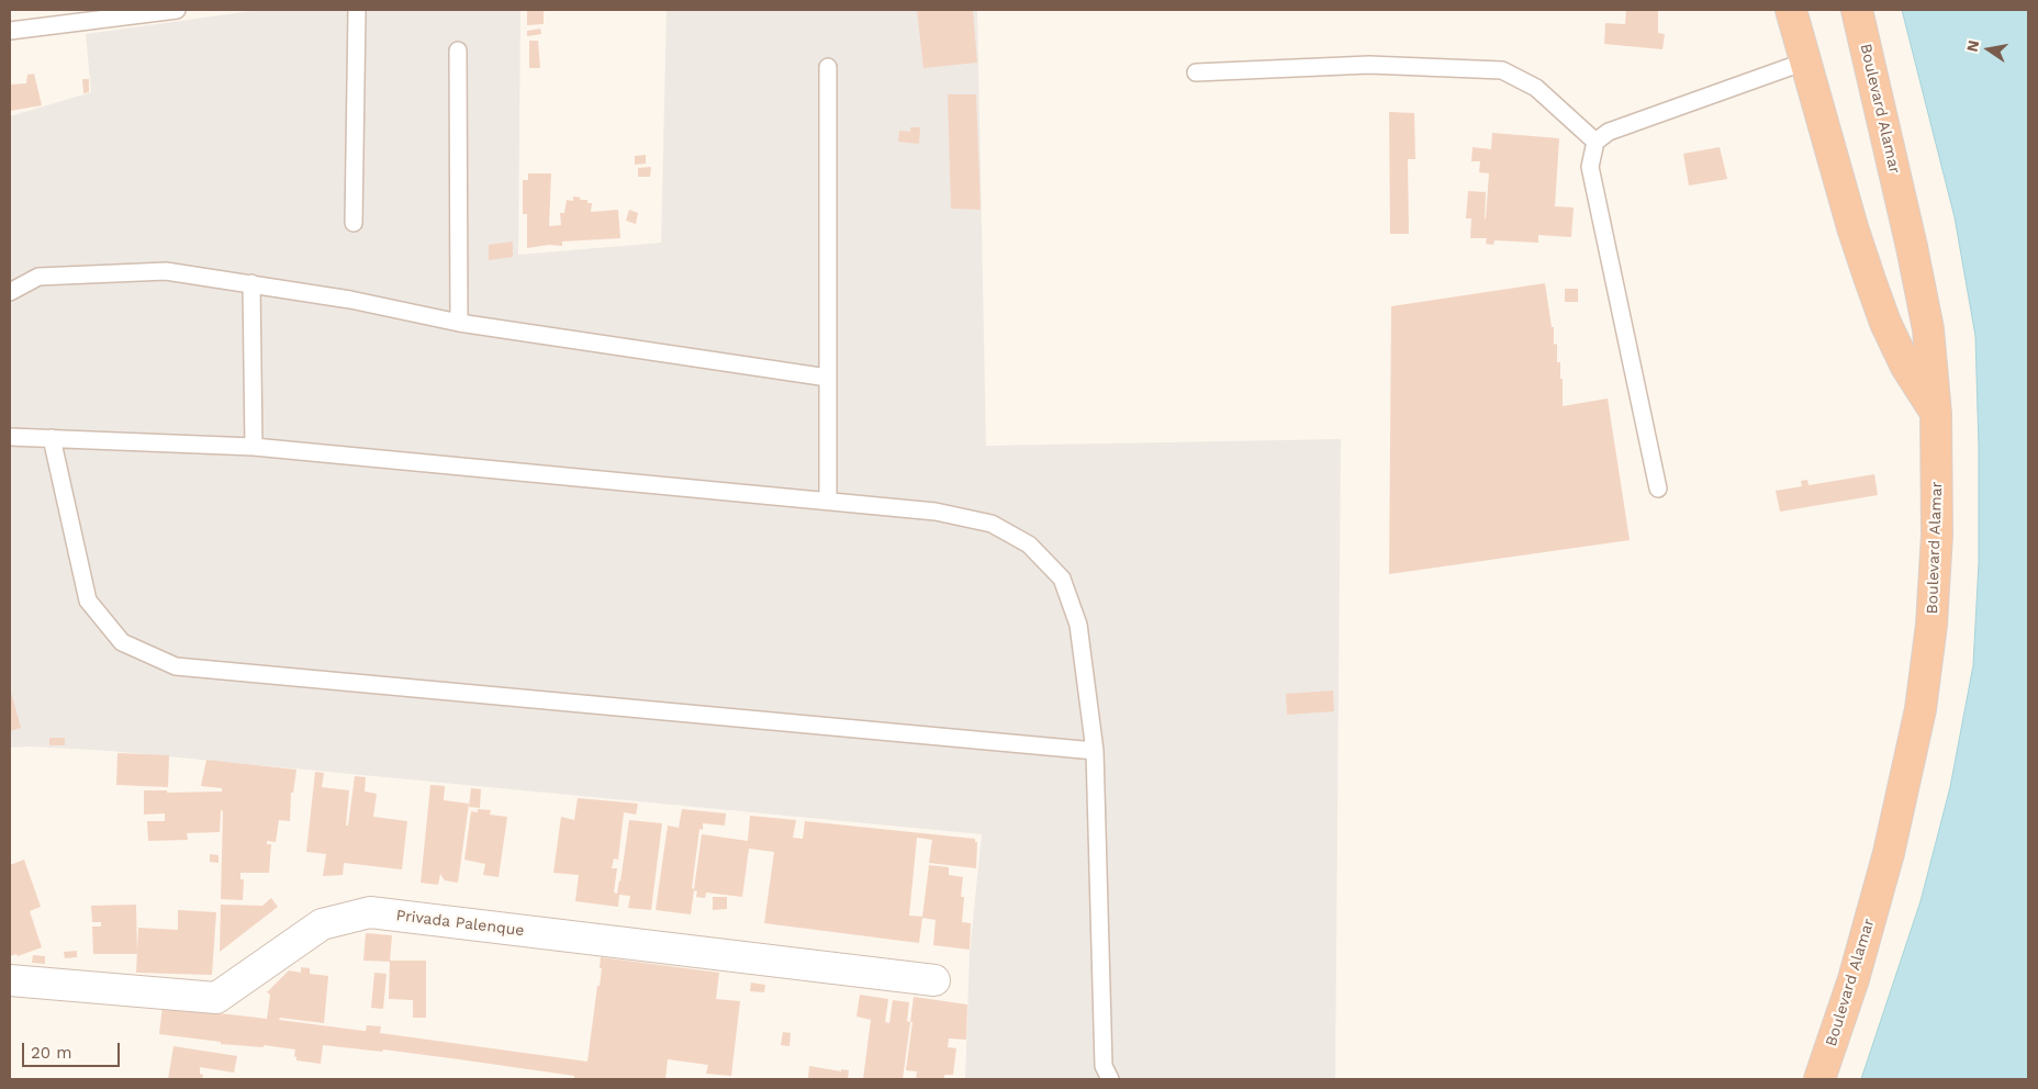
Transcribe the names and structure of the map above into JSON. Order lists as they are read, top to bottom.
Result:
{
  "streets": {
    "highway": ["Boulevard Alamar"],
    "street": ["Privada Palenque"]
  },
  "scale_bar": "20 m",
  "north": "left"
}
